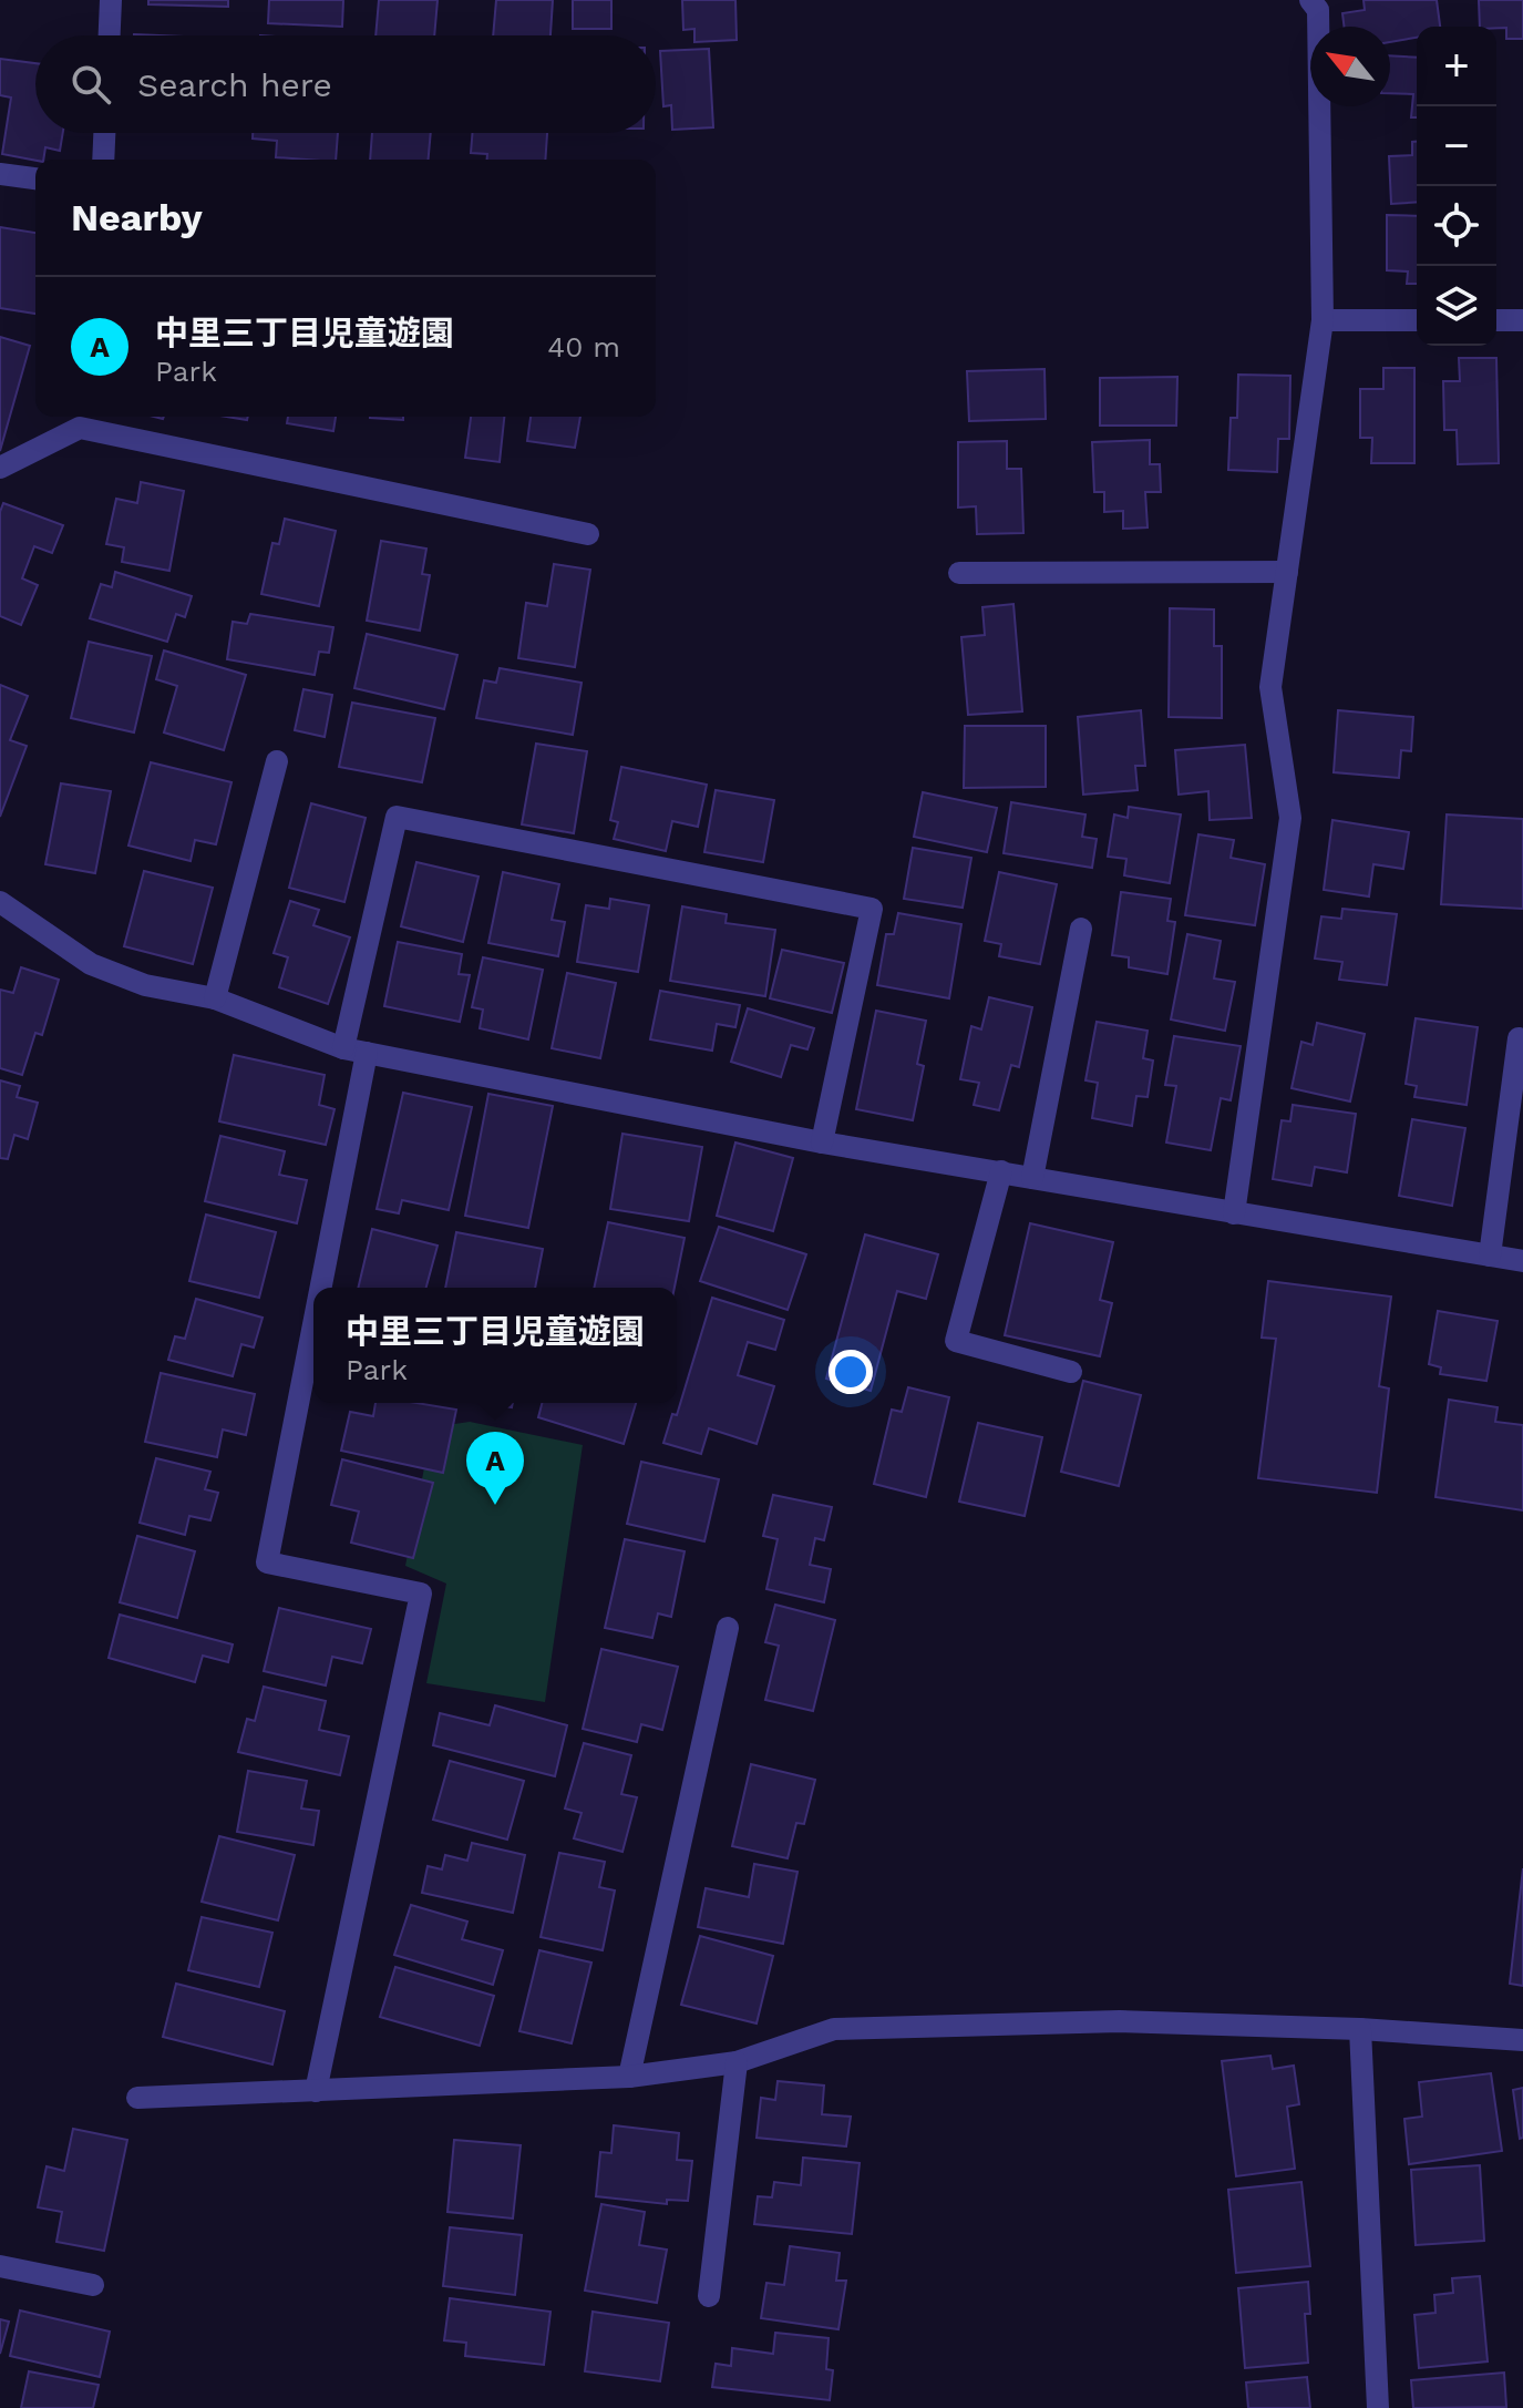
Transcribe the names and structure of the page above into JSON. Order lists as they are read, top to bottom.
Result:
{
  "north": "top left",
  "page": {
    "map_buttons": ["+", "−"],
    "search": "Search here",
    "heading": "Nearby",
    "list": [
      {
        "mark": "A",
        "name": "中里三丁目児童遊園",
        "note": "Park",
        "value": "40 m"
      }
    ],
    "popup": ["中里三丁目児童遊園", "Park"],
    "pins": "A"
  }
}
